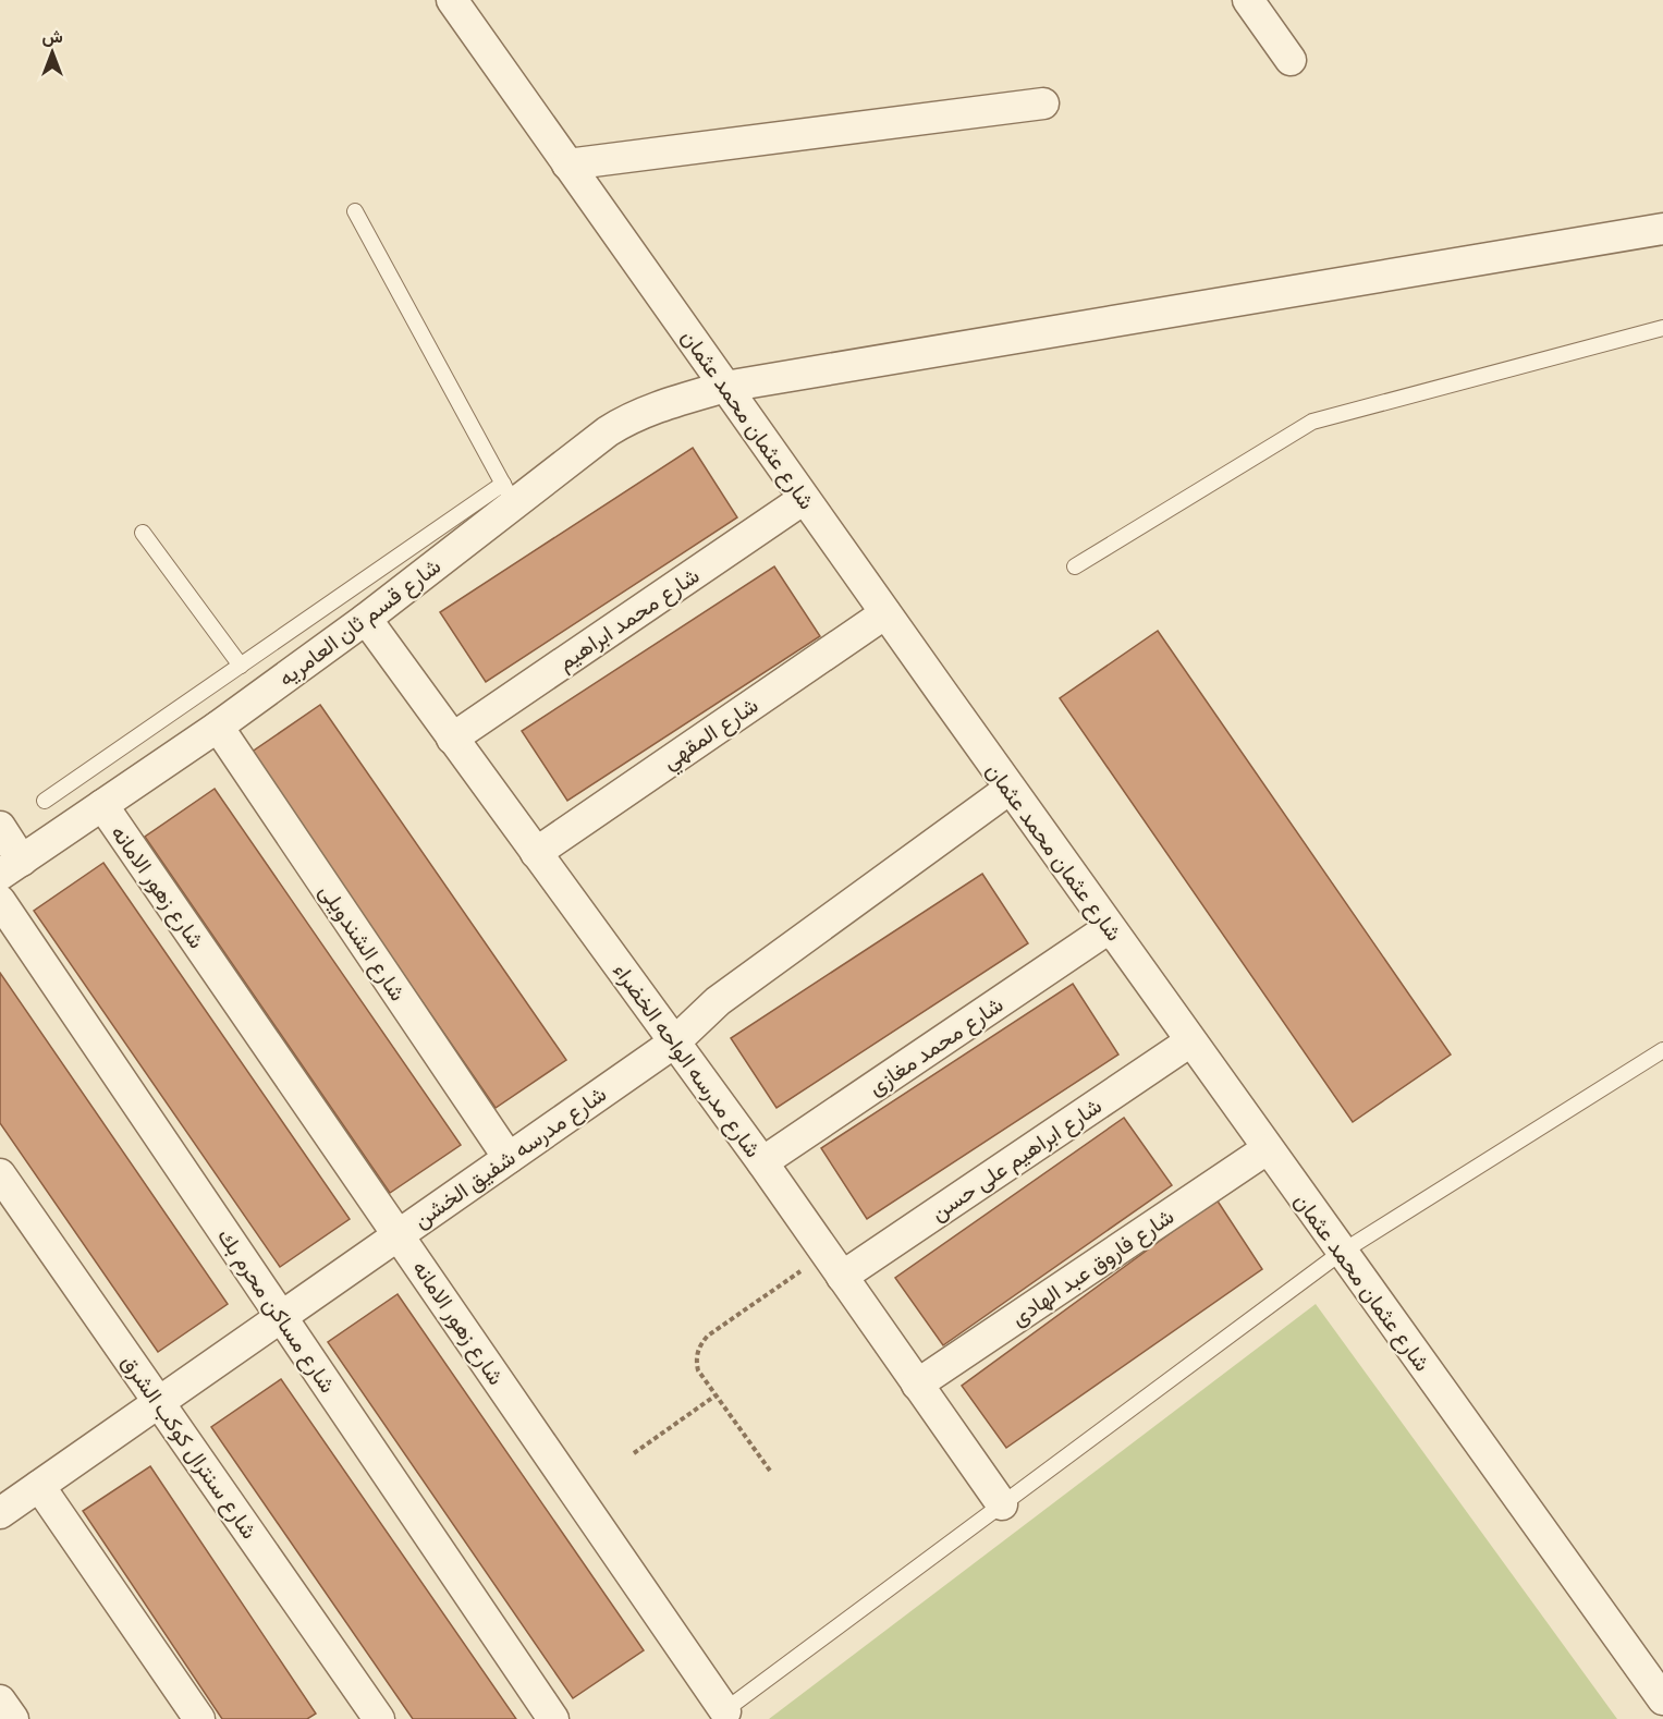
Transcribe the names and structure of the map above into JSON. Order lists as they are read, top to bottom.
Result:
{
  "streets": {
    "street": [
      "شارع عثمان محمد عثمان",
      "شارع محمد ابراهيم",
      "شارع قسم ثان العامريه",
      "شارع المقهي",
      "شارع زهور الامانه",
      "شارع الشندويلى",
      "شارع محمد مغازى",
      "شارع مدرسه الواحه الخضراء",
      "شارع مدرسه شفيق الخشن",
      "شارع ابراهيم على حسن",
      "شارع فاروق عبد الهادى",
      "شارع مساكن محرم بك",
      "شارع سنترال كوكب الشرق"
    ]
  },
  "crossings": [
    ["شارع عثمان محمد عثمان", "شارع محمد ابراهيم"],
    ["شارع عثمان محمد عثمان", "شارع قسم ثان العامريه"],
    ["شارع عثمان محمد عثمان", "شارع المقهي"],
    ["شارع عثمان محمد عثمان", "شارع محمد مغازى"],
    ["شارع عثمان محمد عثمان", "شارع مدرسه شفيق الخشن"],
    ["شارع عثمان محمد عثمان", "شارع ابراهيم على حسن"],
    ["شارع عثمان محمد عثمان", "شارع فاروق عبد الهادى"],
    ["شارع محمد ابراهيم", "شارع مدرسه الواحه الخضراء"],
    ["شارع قسم ثان العامريه", "شارع زهور الامانه"],
    ["شارع قسم ثان العامريه", "شارع الشندويلى"],
    ["شارع قسم ثان العامريه", "شارع مدرسه الواحه الخضراء"],
    ["شارع المقهي", "شارع مدرسه الواحه الخضراء"],
    ["شارع زهور الامانه", "شارع مدرسه شفيق الخشن"],
    ["شارع الشندويلى", "شارع مدرسه شفيق الخشن"],
    ["شارع محمد مغازى", "شارع مدرسه الواحه الخضراء"],
    ["شارع مدرسه الواحه الخضراء", "شارع مدرسه شفيق الخشن"],
    ["شارع مدرسه الواحه الخضراء", "شارع ابراهيم على حسن"],
    ["شارع مدرسه الواحه الخضراء", "شارع فاروق عبد الهادى"],
    ["شارع مدرسه شفيق الخشن", "شارع مساكن محرم بك"],
    ["شارع مدرسه شفيق الخشن", "شارع سنترال كوكب الشرق"]
  ],
  "north": "top"
}
